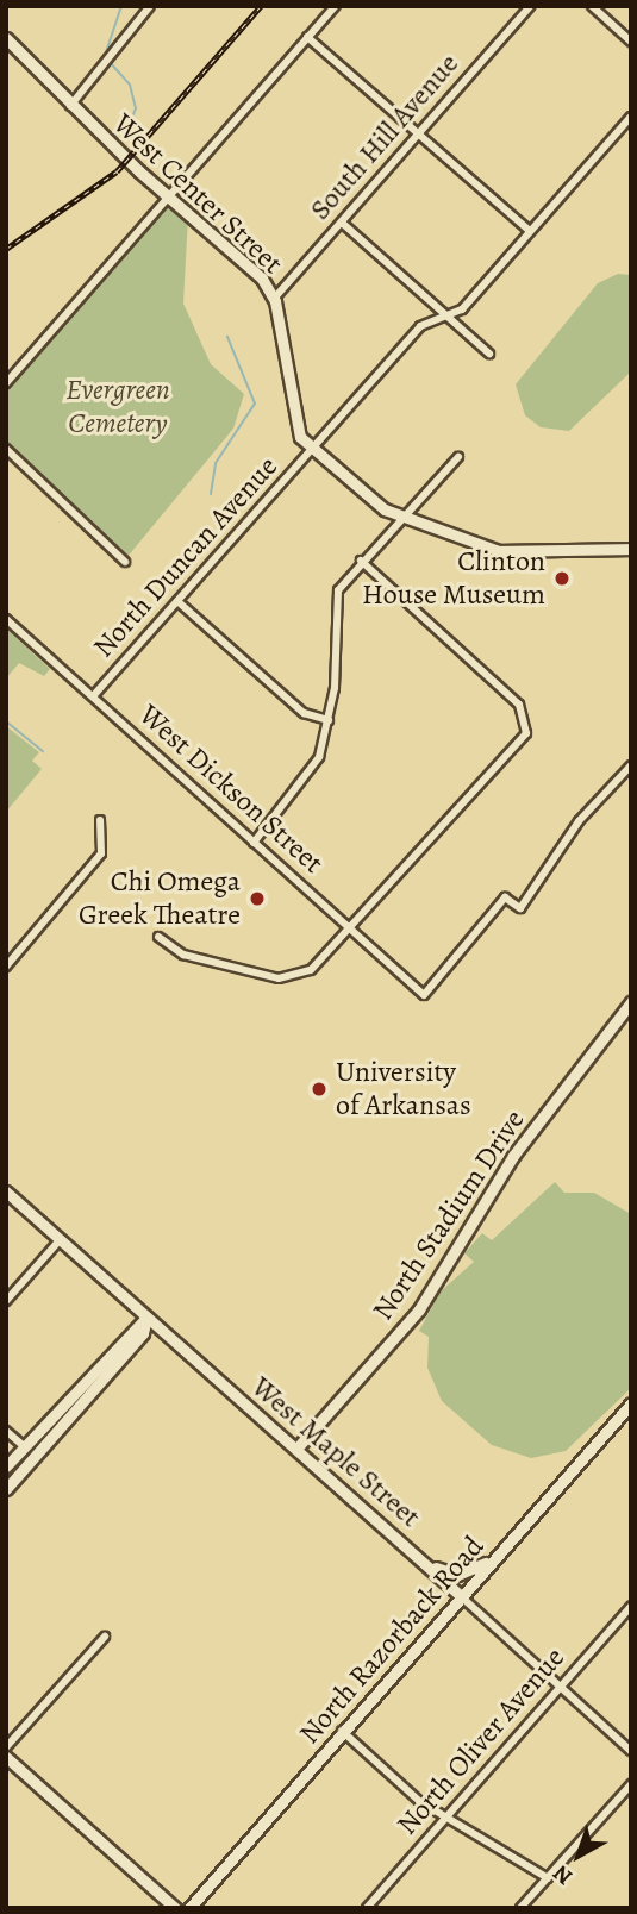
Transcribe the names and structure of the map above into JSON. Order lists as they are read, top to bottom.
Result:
{
  "streets": {
    "street": [
      "South Hill Avenue",
      "West Center Street",
      "North Duncan Avenue",
      "West Dickson Street",
      "North Stadium Drive",
      "West Maple Street",
      "North Razorback Road",
      "North Oliver Avenue"
    ]
  },
  "crossings": [
    ["South Hill Avenue", "West Center Street"],
    ["West Center Street", "North Duncan Avenue"],
    ["North Duncan Avenue", "West Dickson Street"],
    ["North Stadium Drive", "West Maple Street"],
    ["West Maple Street", "North Razorback Road"],
    ["West Maple Street", "North Oliver Avenue"]
  ],
  "parks": ["Evergreen Cemetery"],
  "places": ["Clinton House Museum", "Chi Omega Greek Theatre", "University of Arkansas"],
  "north": "bottom left"
}
